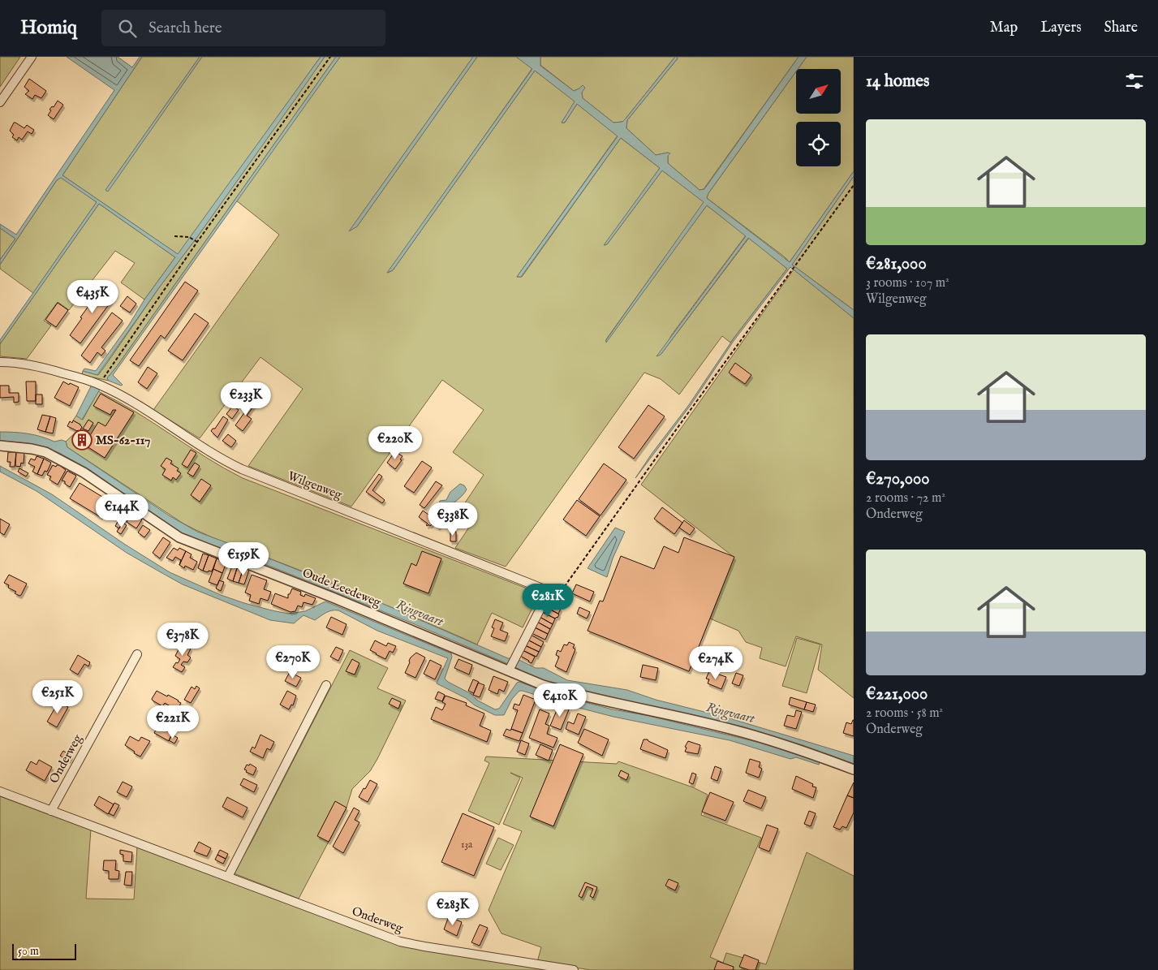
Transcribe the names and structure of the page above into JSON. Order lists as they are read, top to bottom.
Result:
{
  "streets": {
    "street": ["Wilgenweg", "Oude Leedeweg", "Onderweg"]
  },
  "water": ["Ringvaart"],
  "places": {
    "building": ["MS-62-117"]
  },
  "house_numbers": ["13a"],
  "scale_bar": "50 m",
  "north": "top right",
  "page": {
    "header": "Homiq",
    "search": "Search here",
    "nav": ["Map", "Layers", "Share"],
    "heading": "14 homes",
    "list": [
      {
        "name": "€281,000",
        "note": "3 rooms · 107 m² · Wilgenweg"
      },
      {
        "name": "€270,000",
        "note": "2 rooms · 72 m² · Onderweg"
      },
      {
        "name": "€221,000",
        "note": "2 rooms · 58 m² · Onderweg"
      }
    ],
    "price": [
      "€435K",
      "€233K",
      "€220K",
      "€144K",
      "€338K",
      "€159K",
      "€281K",
      "€378K",
      "€270K",
      "€274K",
      "€251K",
      "€410K",
      "€221K",
      "€283K"
    ],
    "scale": "50 m"
  }
}
